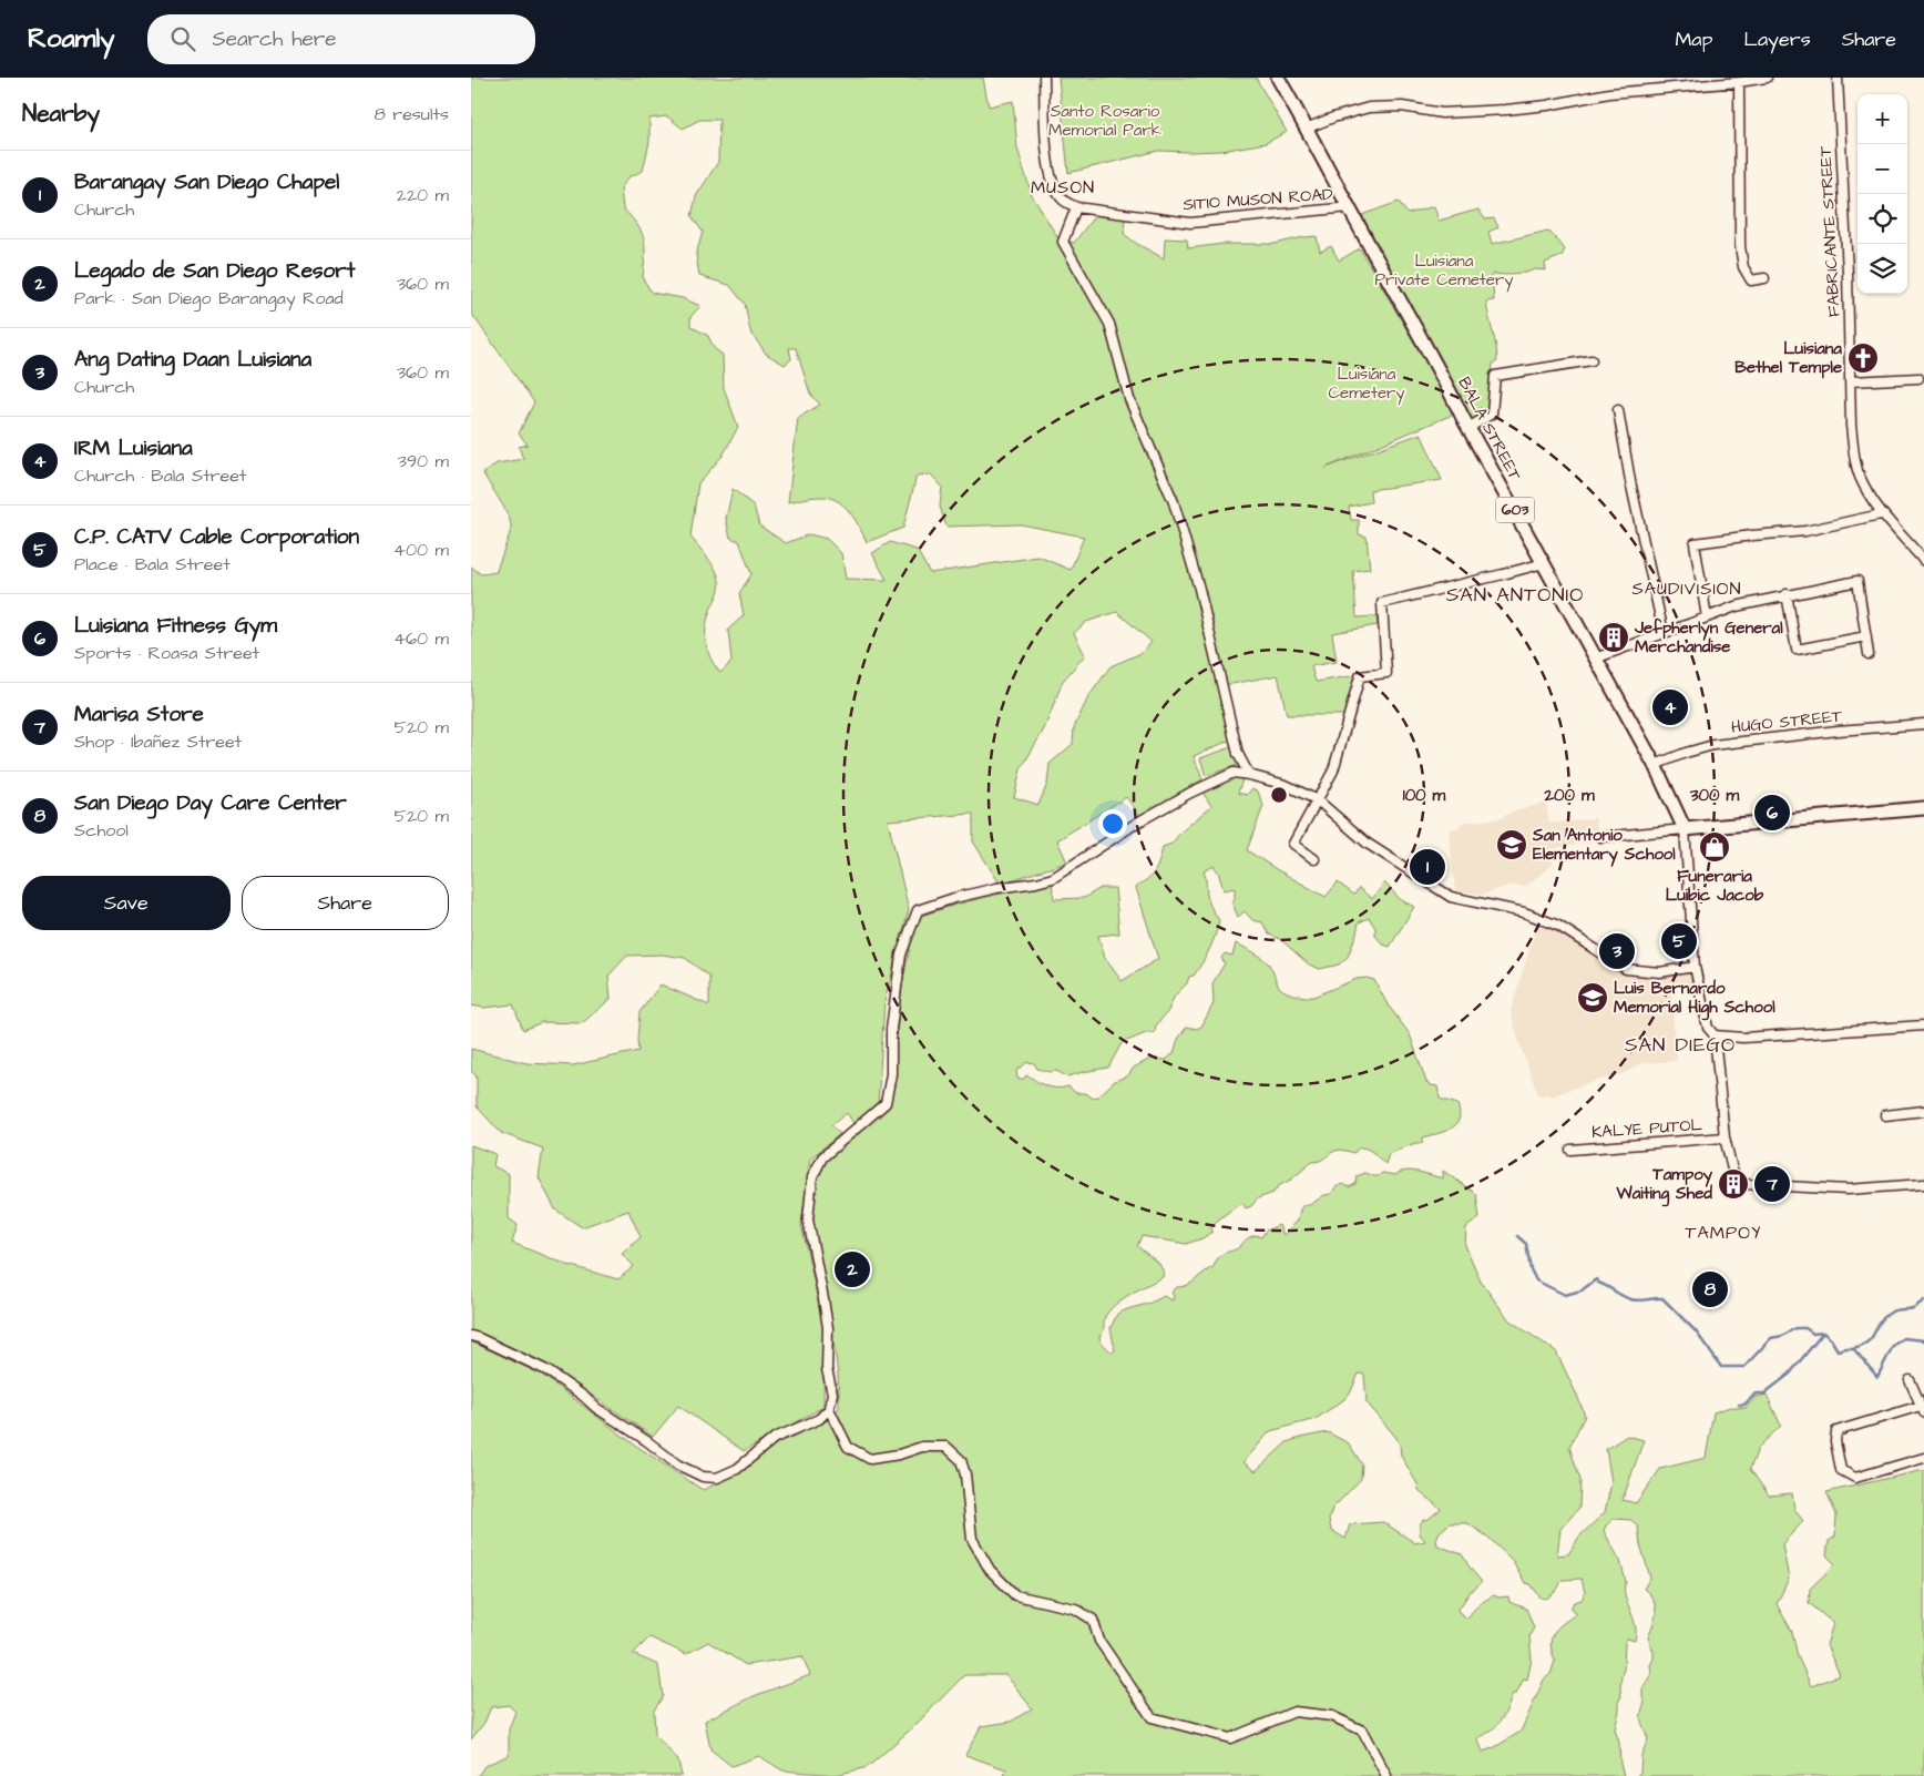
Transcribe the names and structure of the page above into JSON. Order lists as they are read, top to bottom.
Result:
{
  "streets": {
    "main road": ["BALA STREET", "603"],
    "street": [
      "SITIO MUSON ROAD",
      "FABRICANTE STREET",
      "HUGO STREET",
      "KALYE PUTOL"
    ]
  },
  "crossings": [
    ["SITIO MUSON ROAD", "BALA STREET"],
    ["BALA STREET", "HUGO STREET"],
    ["BALA STREET", "KALYE PUTOL"]
  ],
  "districts": [
    "MUSON",
    "SAUDIVISION",
    "SAN ANTONIO",
    "SAN DIEGO",
    "TAMPOY"
  ],
  "parks": ["Santo Rosario Memorial Park", "Luisiana Private Cemetery", "Luisiana Cemetery"],
  "places": {
    "church": ["Luisiana Bethel Temple"],
    "building": ["Jefpherlyn General Merchandise", "Tampoy Waiting Shed"],
    "school or university": ["San Antonio Elementary School", "Luis Bernardo Memorial High School"],
    "shop": ["Funeraria Luibic Jacob"]
  },
  "page": {
    "header": "Roamly",
    "search": "Search here",
    "nav": ["Map", "Layers", "Share"],
    "heading": ["Nearby", "8 results"],
    "map_buttons": ["+", "−"],
    "list": [
      {
        "mark": "1",
        "name": "Barangay San Diego Chapel",
        "note": "Church",
        "value": "220 m"
      },
      {
        "mark": "2",
        "name": "Legado de San Diego Resort",
        "note": "Park · San Diego Barangay Road",
        "value": "360 m"
      },
      {
        "mark": "3",
        "name": "Ang Dating Daan Luisiana",
        "note": "Church",
        "value": "360 m"
      },
      {
        "mark": "4",
        "name": "IRM Luisiana",
        "note": "Church · Bala Street",
        "value": "390 m"
      },
      {
        "mark": "5",
        "name": "C.P. CATV Cable Corporation",
        "note": "Place · Bala Street",
        "value": "400 m"
      },
      {
        "mark": "6",
        "name": "Luisiana Fitness Gym",
        "note": "Sports · Roasa Street",
        "value": "460 m"
      },
      {
        "mark": "7",
        "name": "Marisa Store",
        "note": "Shop · Ibañez Street",
        "value": "520 m"
      },
      {
        "mark": "8",
        "name": "San Diego Day Care Center",
        "note": "School",
        "value": "520 m"
      }
    ],
    "pins": [
      "4",
      "6",
      "1",
      "5",
      "3",
      "7",
      "2",
      "8"
    ],
    "buttons": ["Save", "Share"]
  },
  "rings": ["100 m", "200 m", "300 m"]
}
